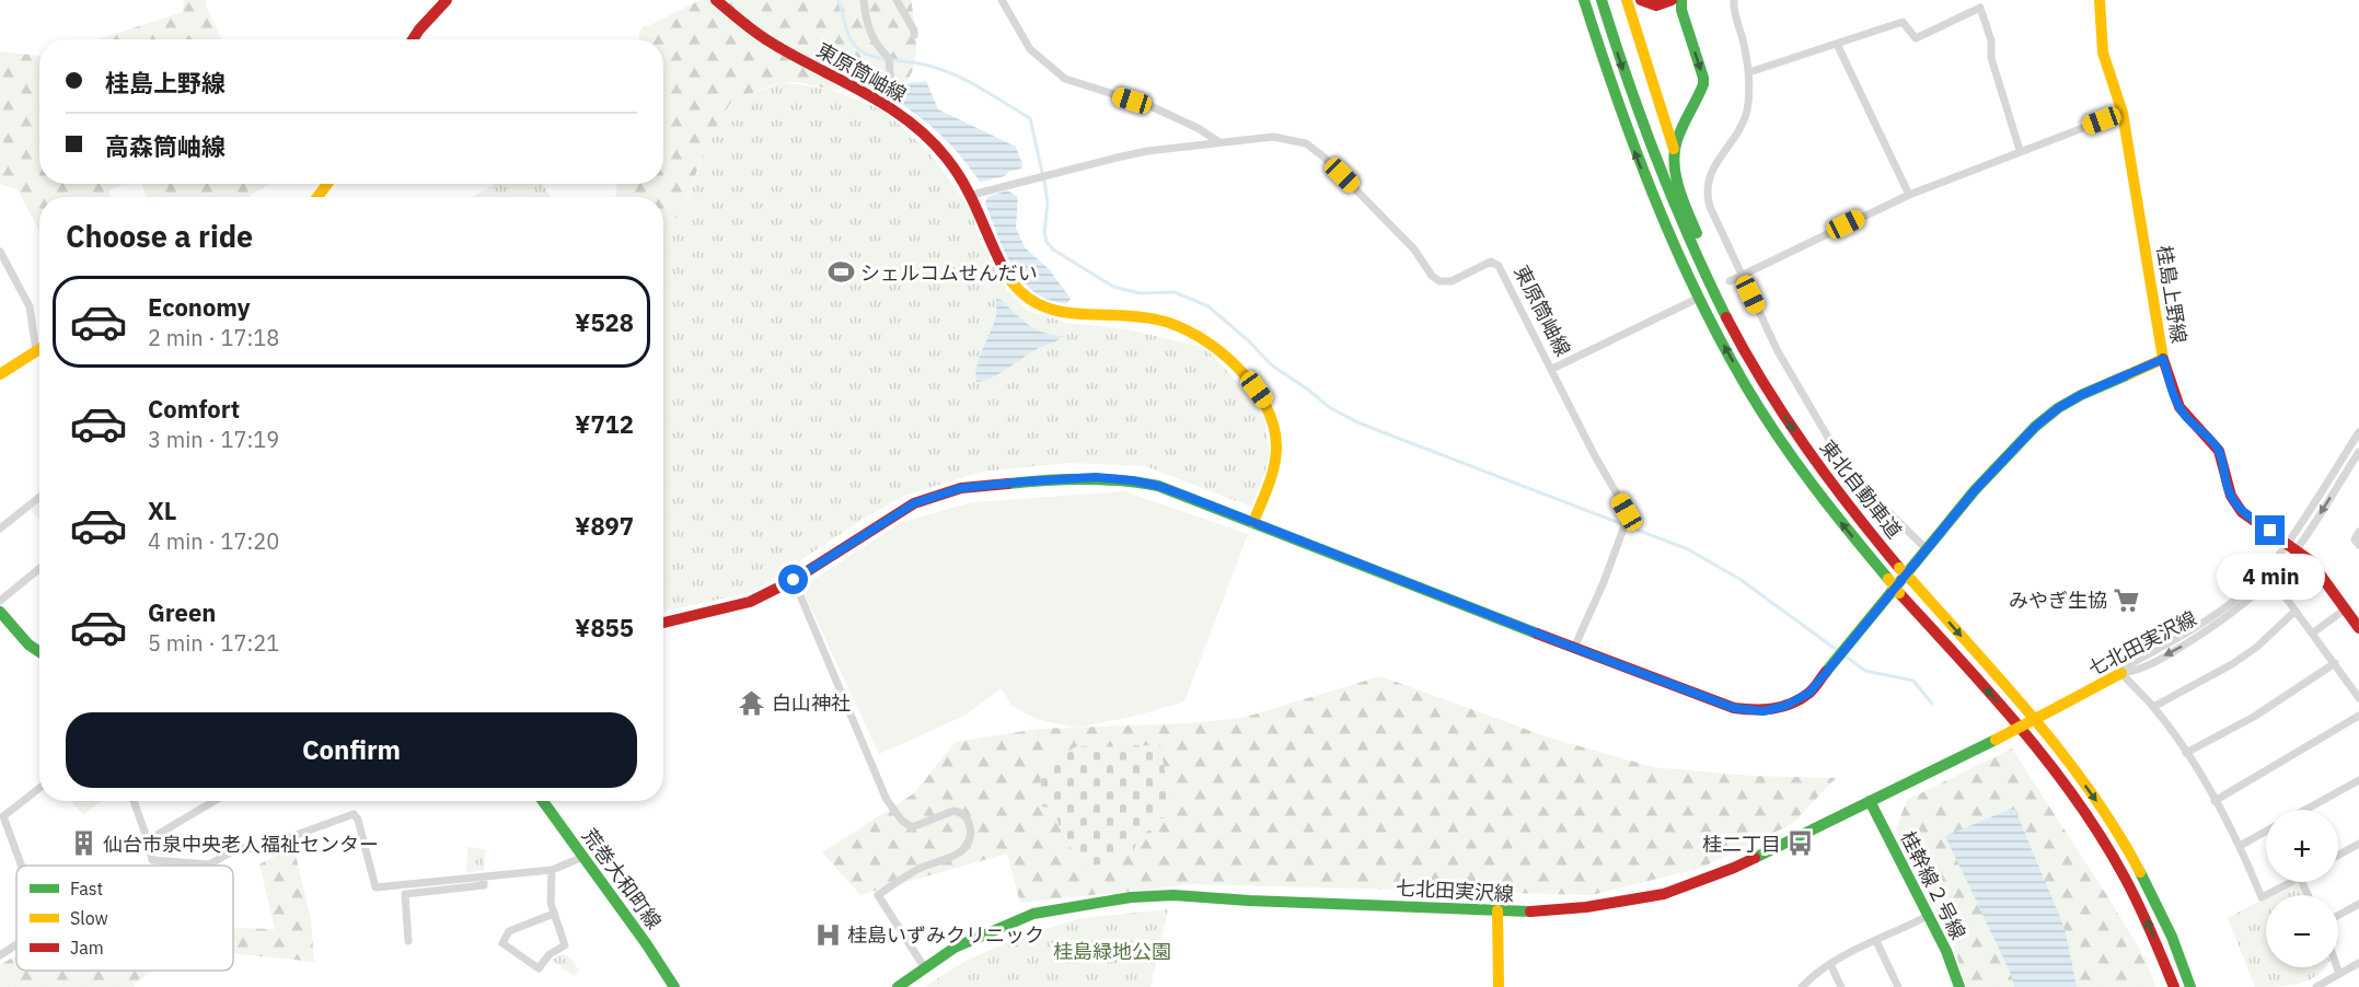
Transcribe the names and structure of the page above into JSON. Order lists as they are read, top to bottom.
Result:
{
  "streets": {
    "main road": [
      "東原筒岫線",
      "桂島上野線",
      "東北自動車道",
      "七北田実沢線",
      "荒巻大和町線",
      "桂幹線２号線"
    ]
  },
  "crossings": [
    ["東原筒岫線", "桂島上野線"],
    ["七北田実沢線", "桂幹線２号線"]
  ],
  "parks": ["桂島緑地公園"],
  "places": {
    "sports": ["シェルコムせんだい"],
    "supermarket": ["みやぎ生協"],
    "temple": ["白山神社"],
    "building": ["仙台市泉中央老人福祉センター"],
    "bus stop": ["桂二丁目"],
    "hospital": ["桂島いずみクリニック"]
  },
  "legend": ["Fast", "Slow", "Jam"],
  "page": {
    "banner": ["桂島上野線", "高森筒岫線"],
    "heading": "Choose a ride",
    "list": [
      {
        "name": "Economy",
        "note": "2 min · 17:18",
        "value": "¥528"
      },
      {
        "name": "Comfort",
        "note": "3 min · 17:19",
        "value": "¥712"
      },
      {
        "name": "XL",
        "note": "4 min · 17:20",
        "value": "¥897"
      },
      {
        "name": "Green",
        "note": "5 min · 17:21",
        "value": "¥855"
      }
    ],
    "bubble": "4 min",
    "buttons": "Confirm",
    "map_buttons": ["+", "−"]
  }
}
